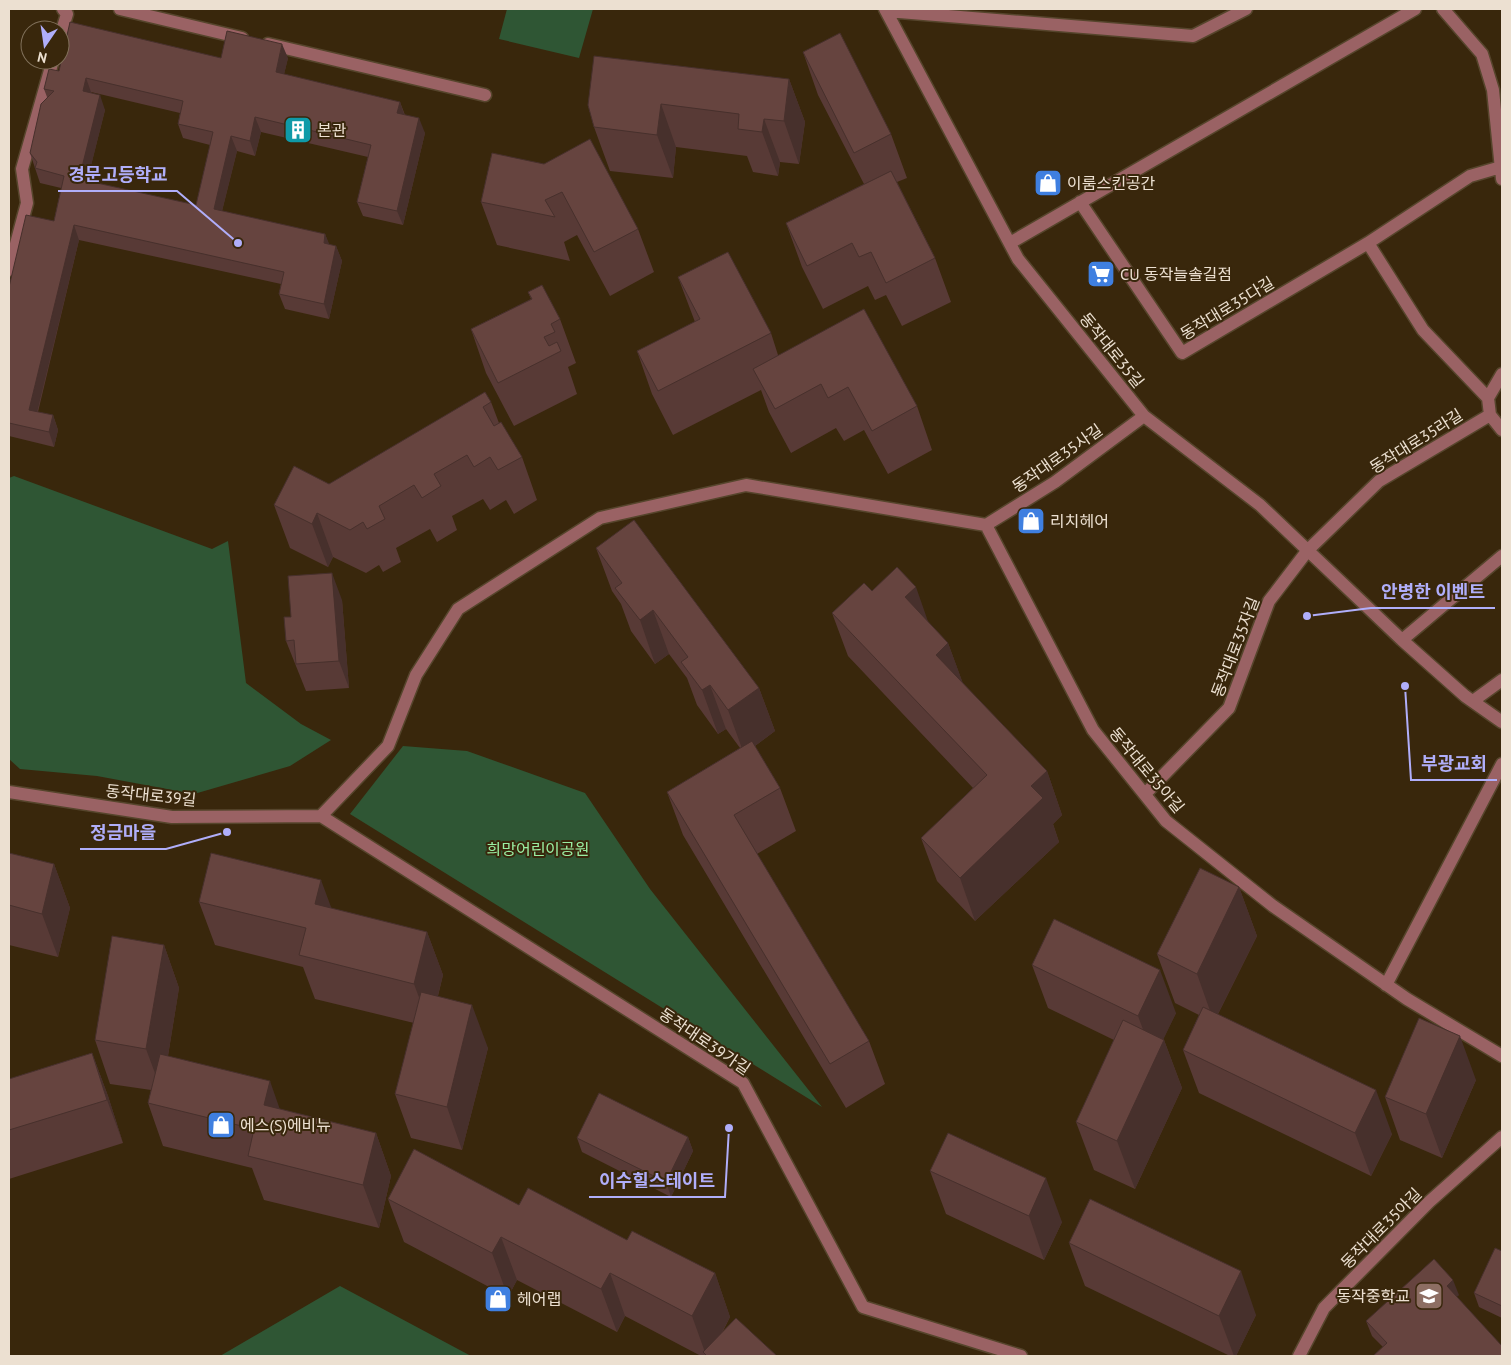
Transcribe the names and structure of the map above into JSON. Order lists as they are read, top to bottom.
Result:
{
  "streets": {
    "street": [
      "동작대로35다길",
      "동작대로35길",
      "동작대로35라길",
      "동작대로35사길",
      "동작대로35자길",
      "동작대로35아길",
      "동작대로39길",
      "동작대로39가길"
    ]
  },
  "crossings": [
    ["동작대로35길", "동작대로35라길"],
    ["동작대로35길", "동작대로35사길"],
    ["동작대로35길", "동작대로35자길"],
    ["동작대로35라길", "동작대로35자길"],
    ["동작대로35사길", "동작대로35아길"],
    ["동작대로35자길", "동작대로35아길"],
    ["동작대로39길", "동작대로39가길"]
  ],
  "parks": ["희망어린이공원"],
  "places": {
    "building": ["본관"],
    "shop": [
      "이룸스킨공간",
      "리치헤어",
      "에스(S)에비뉴",
      "헤어랩"
    ],
    "other": [
      "경문고등학교",
      "안병한 이벤트",
      "부광교회",
      "정금마을",
      "이수힐스테이트"
    ],
    "supermarket": ["CU 동작늘솔길점"],
    "school or university": ["동작중학교"]
  },
  "north": "bottom"
}
